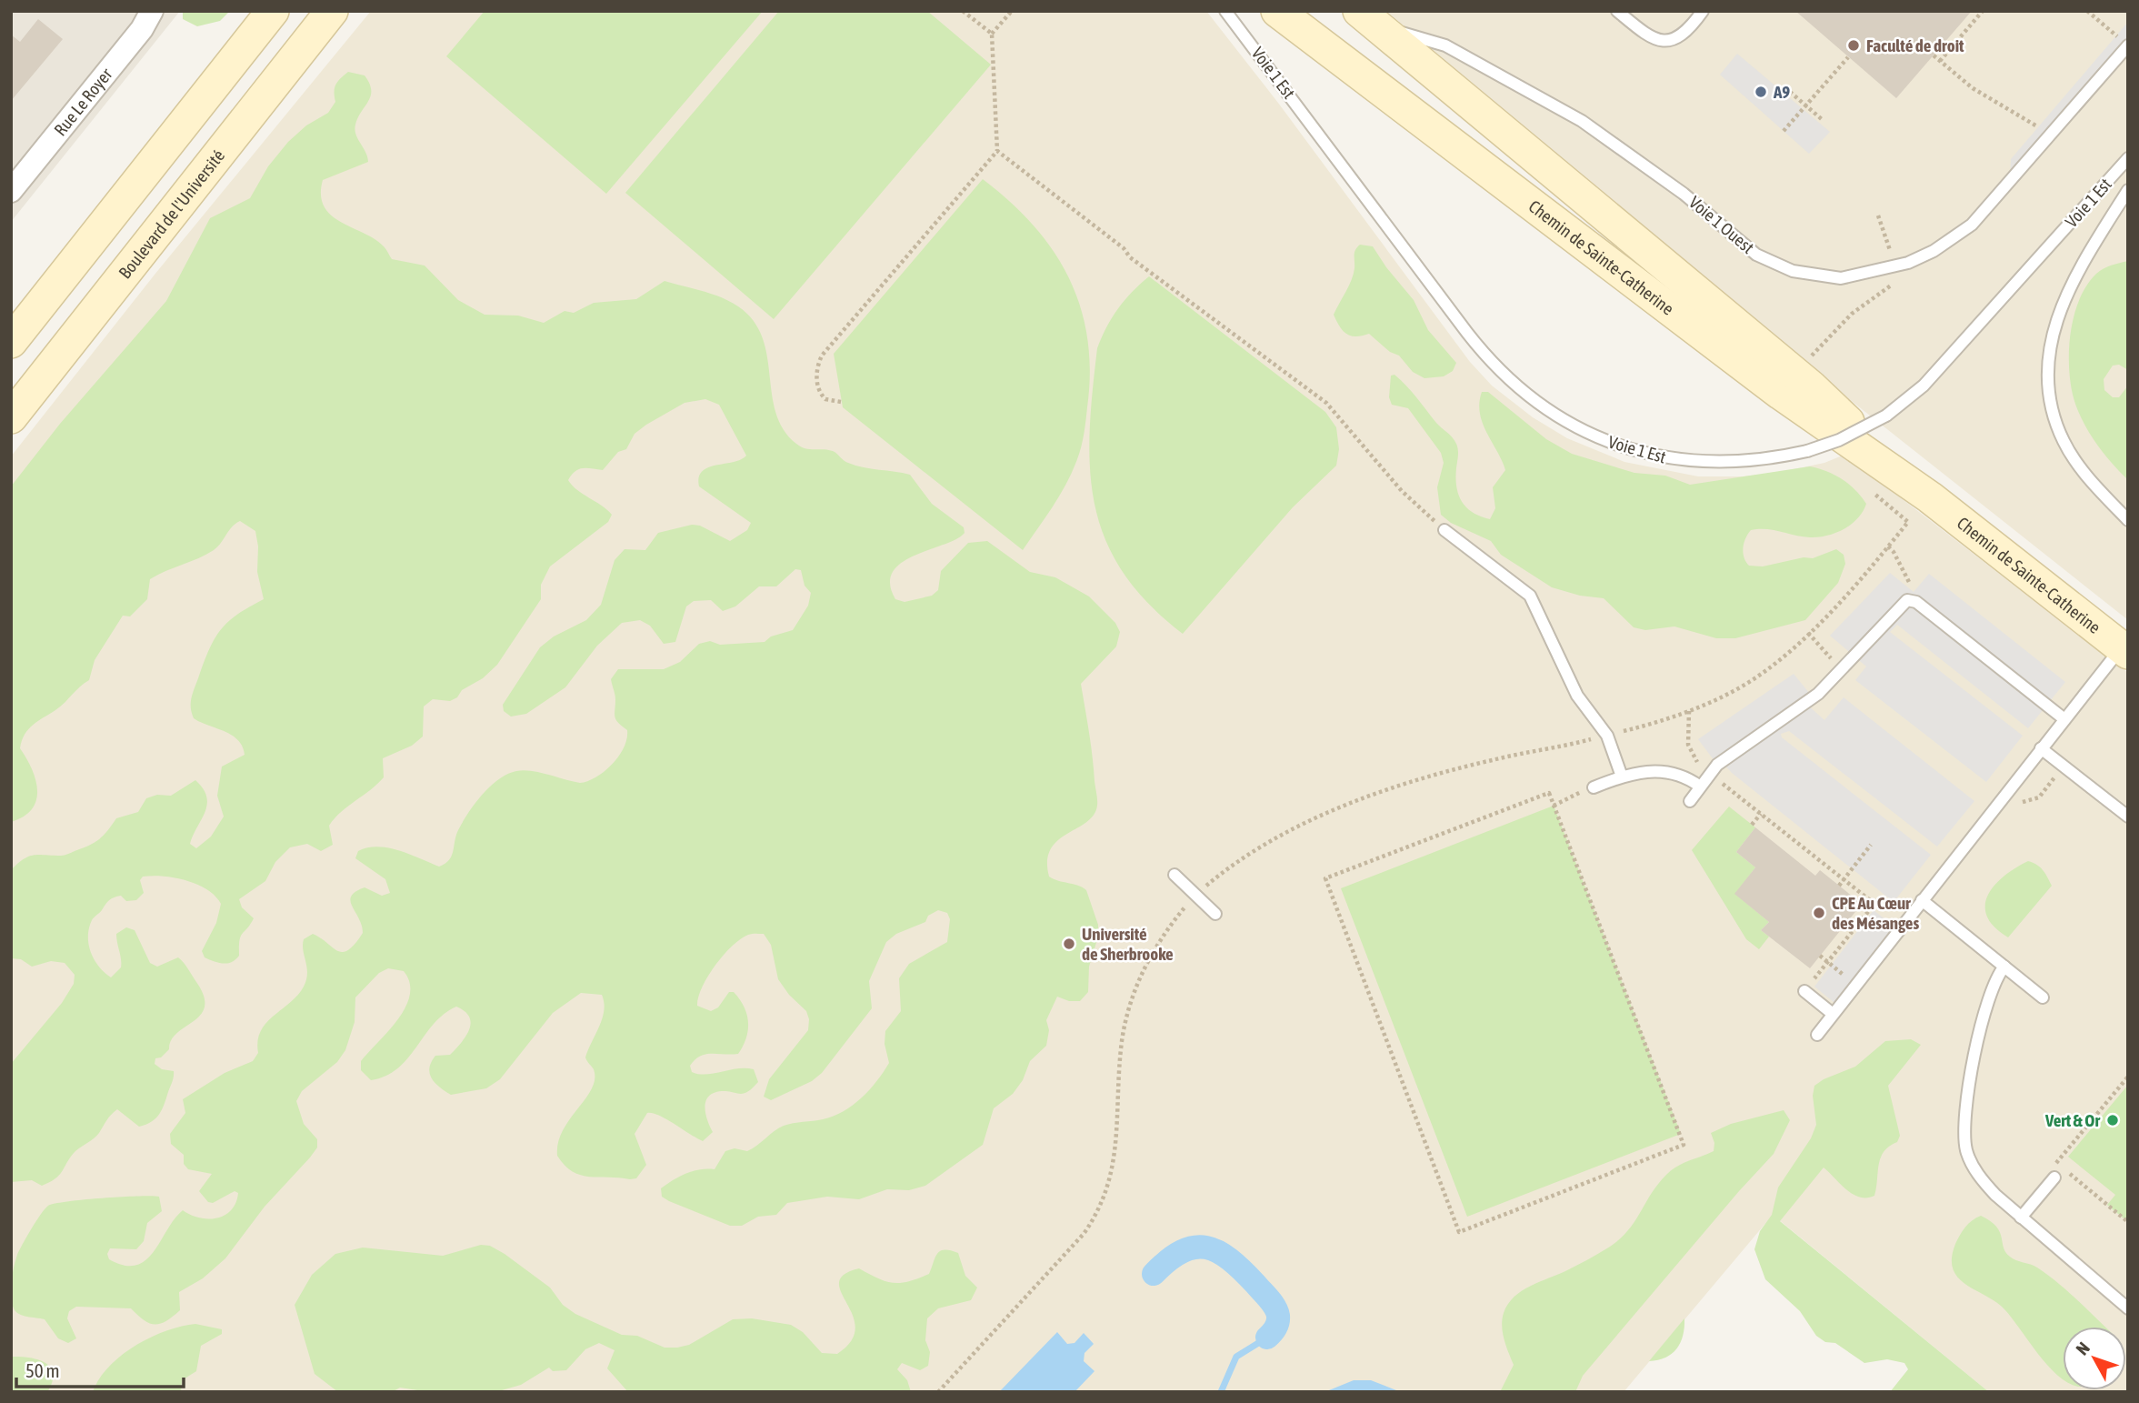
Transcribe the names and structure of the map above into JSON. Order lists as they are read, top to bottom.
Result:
{
  "streets": {
    "main road": ["Boulevard de l'Université", "Chemin de Sainte-Catherine"],
    "street": ["Rue Le Royer"],
    "lane": ["Voie 1 Est", "Voie 1 Ouest"]
  },
  "crossings": [
    ["Voie 1 Ouest", "Chemin de Sainte-Catherine"]
  ],
  "places": [
    "Faculté de droit",
    "A9",
    "CPE Au Cœur des Mésanges",
    "Université de Sherbrooke",
    "Vert & Or"
  ],
  "scale_bar": "50 m",
  "north": "top left"
}
